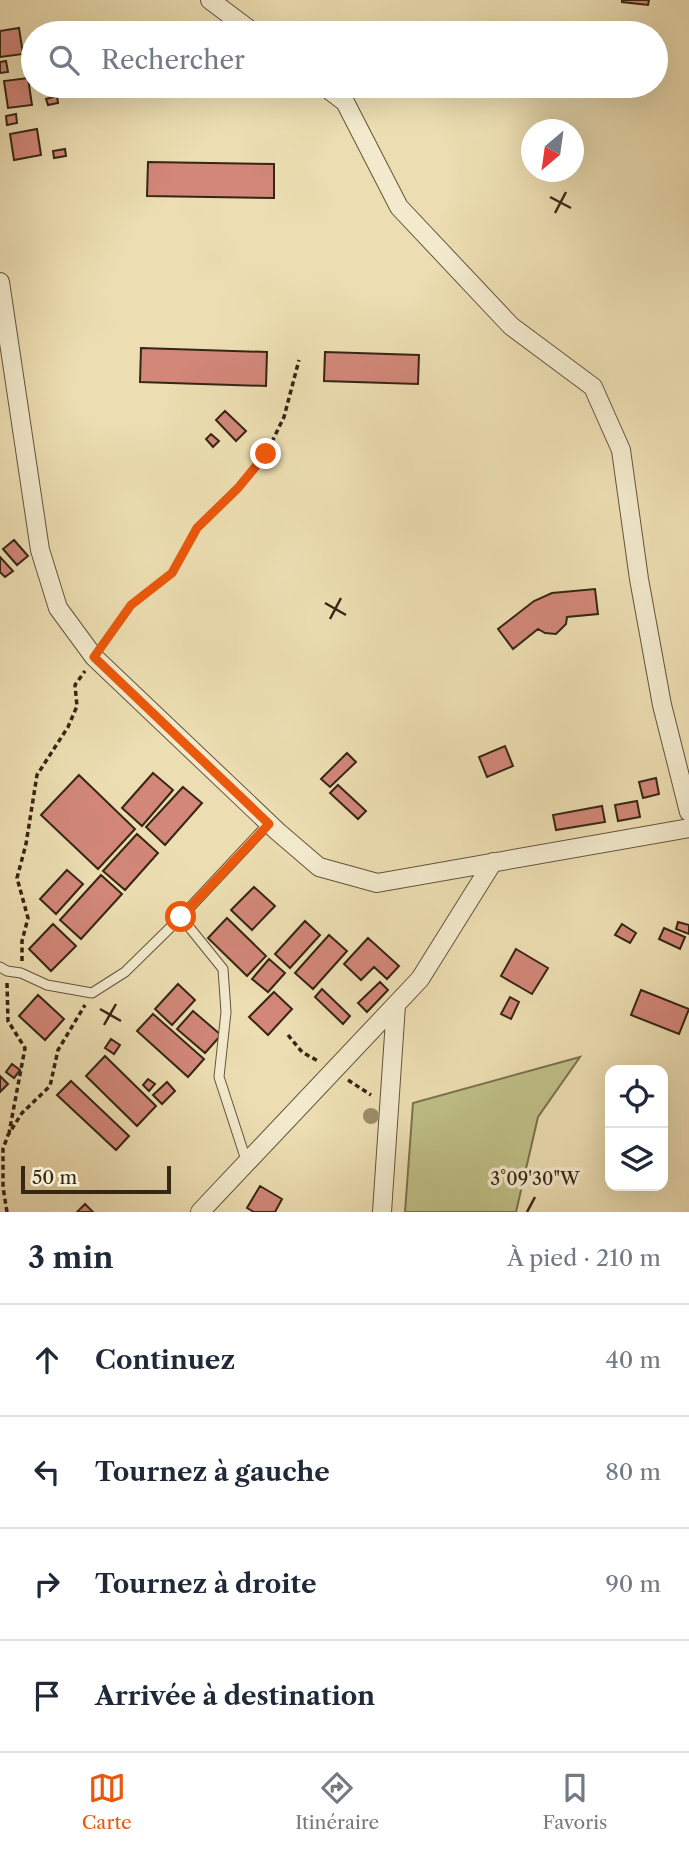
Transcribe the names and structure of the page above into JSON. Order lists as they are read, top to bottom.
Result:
{
  "scale_bar": "50 m",
  "north": "bottom left",
  "page": {
    "search": "Rechercher",
    "scale": "50 m",
    "heading": ["3 min", "À pied · 210 m"],
    "list": [
      ["Continuez", "40 m"],
      ["Tournez à gauche", "80 m"],
      ["Tournez à droite", "90 m"],
      "Arrivée à destination"
    ],
    "nav": ["Carte", "Itinéraire", "Favoris"]
  },
  "coordinates": ["3°09'30\"W"]
}
